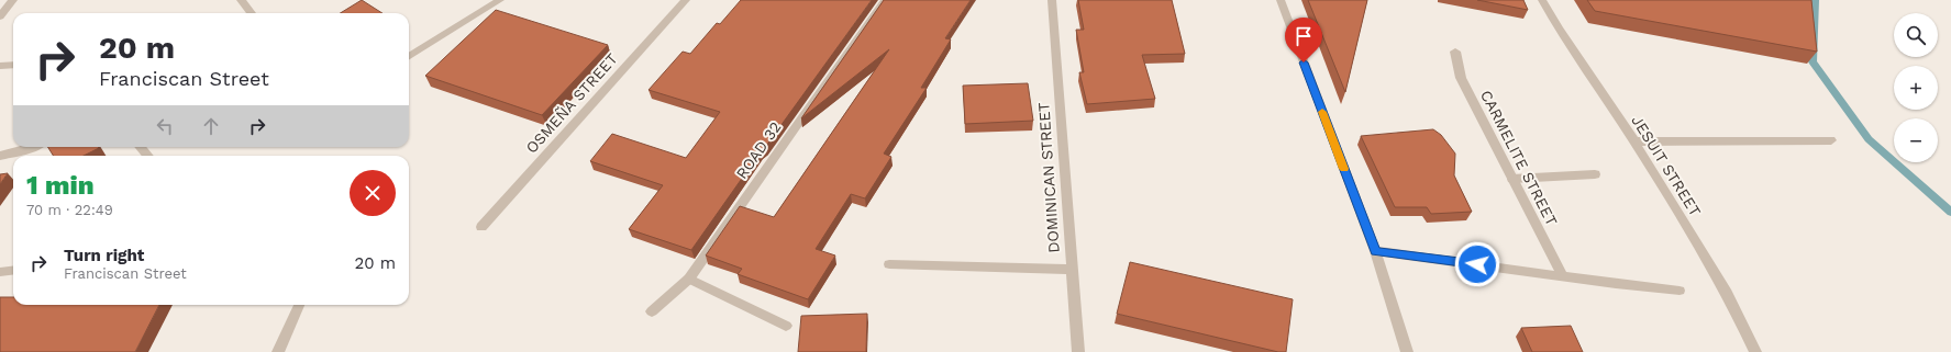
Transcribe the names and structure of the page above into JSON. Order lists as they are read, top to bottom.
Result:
{
  "streets": {
    "street": [
      "OSMEÑA STREET",
      "ROAD 32",
      "CARMELITE STREET",
      "JESUIT STREET",
      "DOMINICAN STREET"
    ]
  },
  "page": {
    "map_buttons": ["+", "−"],
    "turn": ["20 m", "Franciscan Street"],
    "heading": ["1 min", "70 m · 22:49"],
    "list": [
      {
        "name": "Turn right",
        "note": "Franciscan Street",
        "value": "20 m"
      }
    ]
  }
}
